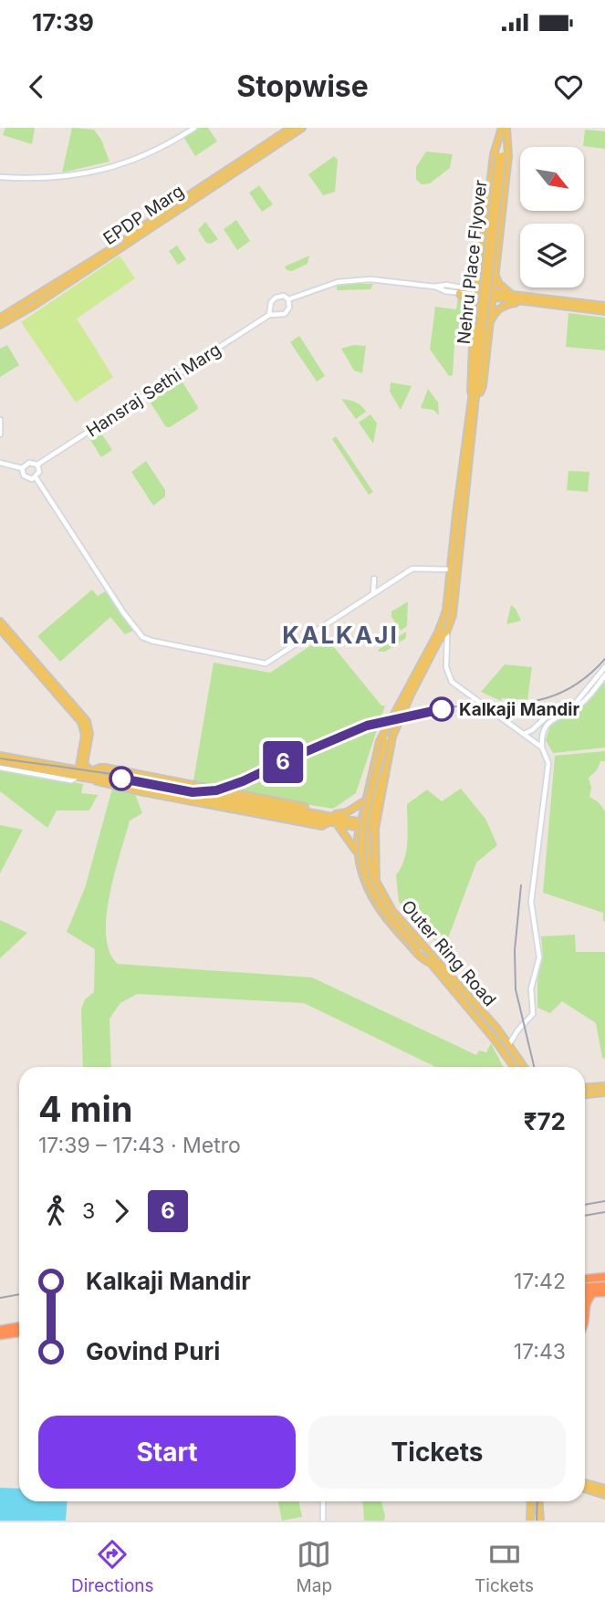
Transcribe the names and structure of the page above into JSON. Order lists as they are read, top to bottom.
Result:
{
  "streets": {
    "main road": ["EPDP Marg", "Nehru Place Flyover", "Outer Ring Road"],
    "street": ["Hansraj Sethi Marg"]
  },
  "crossings": [
    ["Nehru Place Flyover", "Outer Ring Road"]
  ],
  "districts": ["KALKAJI"],
  "places": ["Kalkaji Mandir"],
  "lines": ["metro line 6"],
  "north": "bottom right",
  "page": {
    "status": "17:39",
    "header": "Stopwise",
    "on_map": "6",
    "heading": ["4 min", "17:39 – 17:43 · Metro", "₹72"],
    "legs": ["3", "6"],
    "list": [
      {
        "name": "Kalkaji Mandir",
        "value": "17:42"
      },
      {
        "name": "Govind Puri",
        "value": "17:43"
      }
    ],
    "buttons": ["Start", "Tickets"],
    "tabs": ["Directions", "Map", "Tickets"]
  }
}
